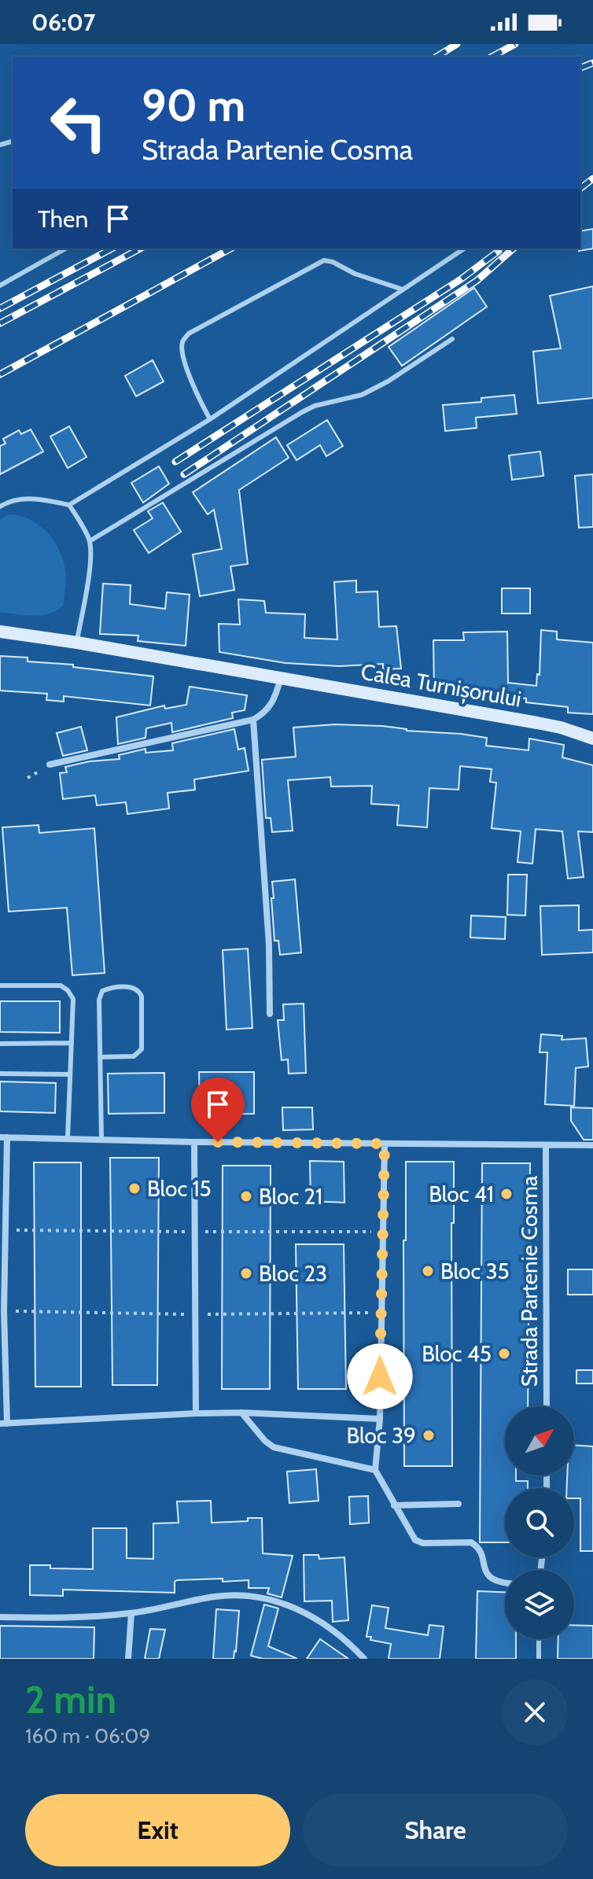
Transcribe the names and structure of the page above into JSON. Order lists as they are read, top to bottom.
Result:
{
  "streets": {
    "street": ["Calea Turnișorului", "Strada Partenie Cosma"]
  },
  "places": [
    "Bloc 15",
    "Bloc 41",
    "Bloc 21",
    "Bloc 35",
    "Bloc 23",
    "Bloc 45",
    "Bloc 39"
  ],
  "north": "top right",
  "page": {
    "status": "06:07",
    "turn": ["90 m", "Strada Partenie Cosma"],
    "then": "Then",
    "heading": ["2 min", "160 m · 06:09"],
    "buttons": ["Exit", "Share"]
  }
}
